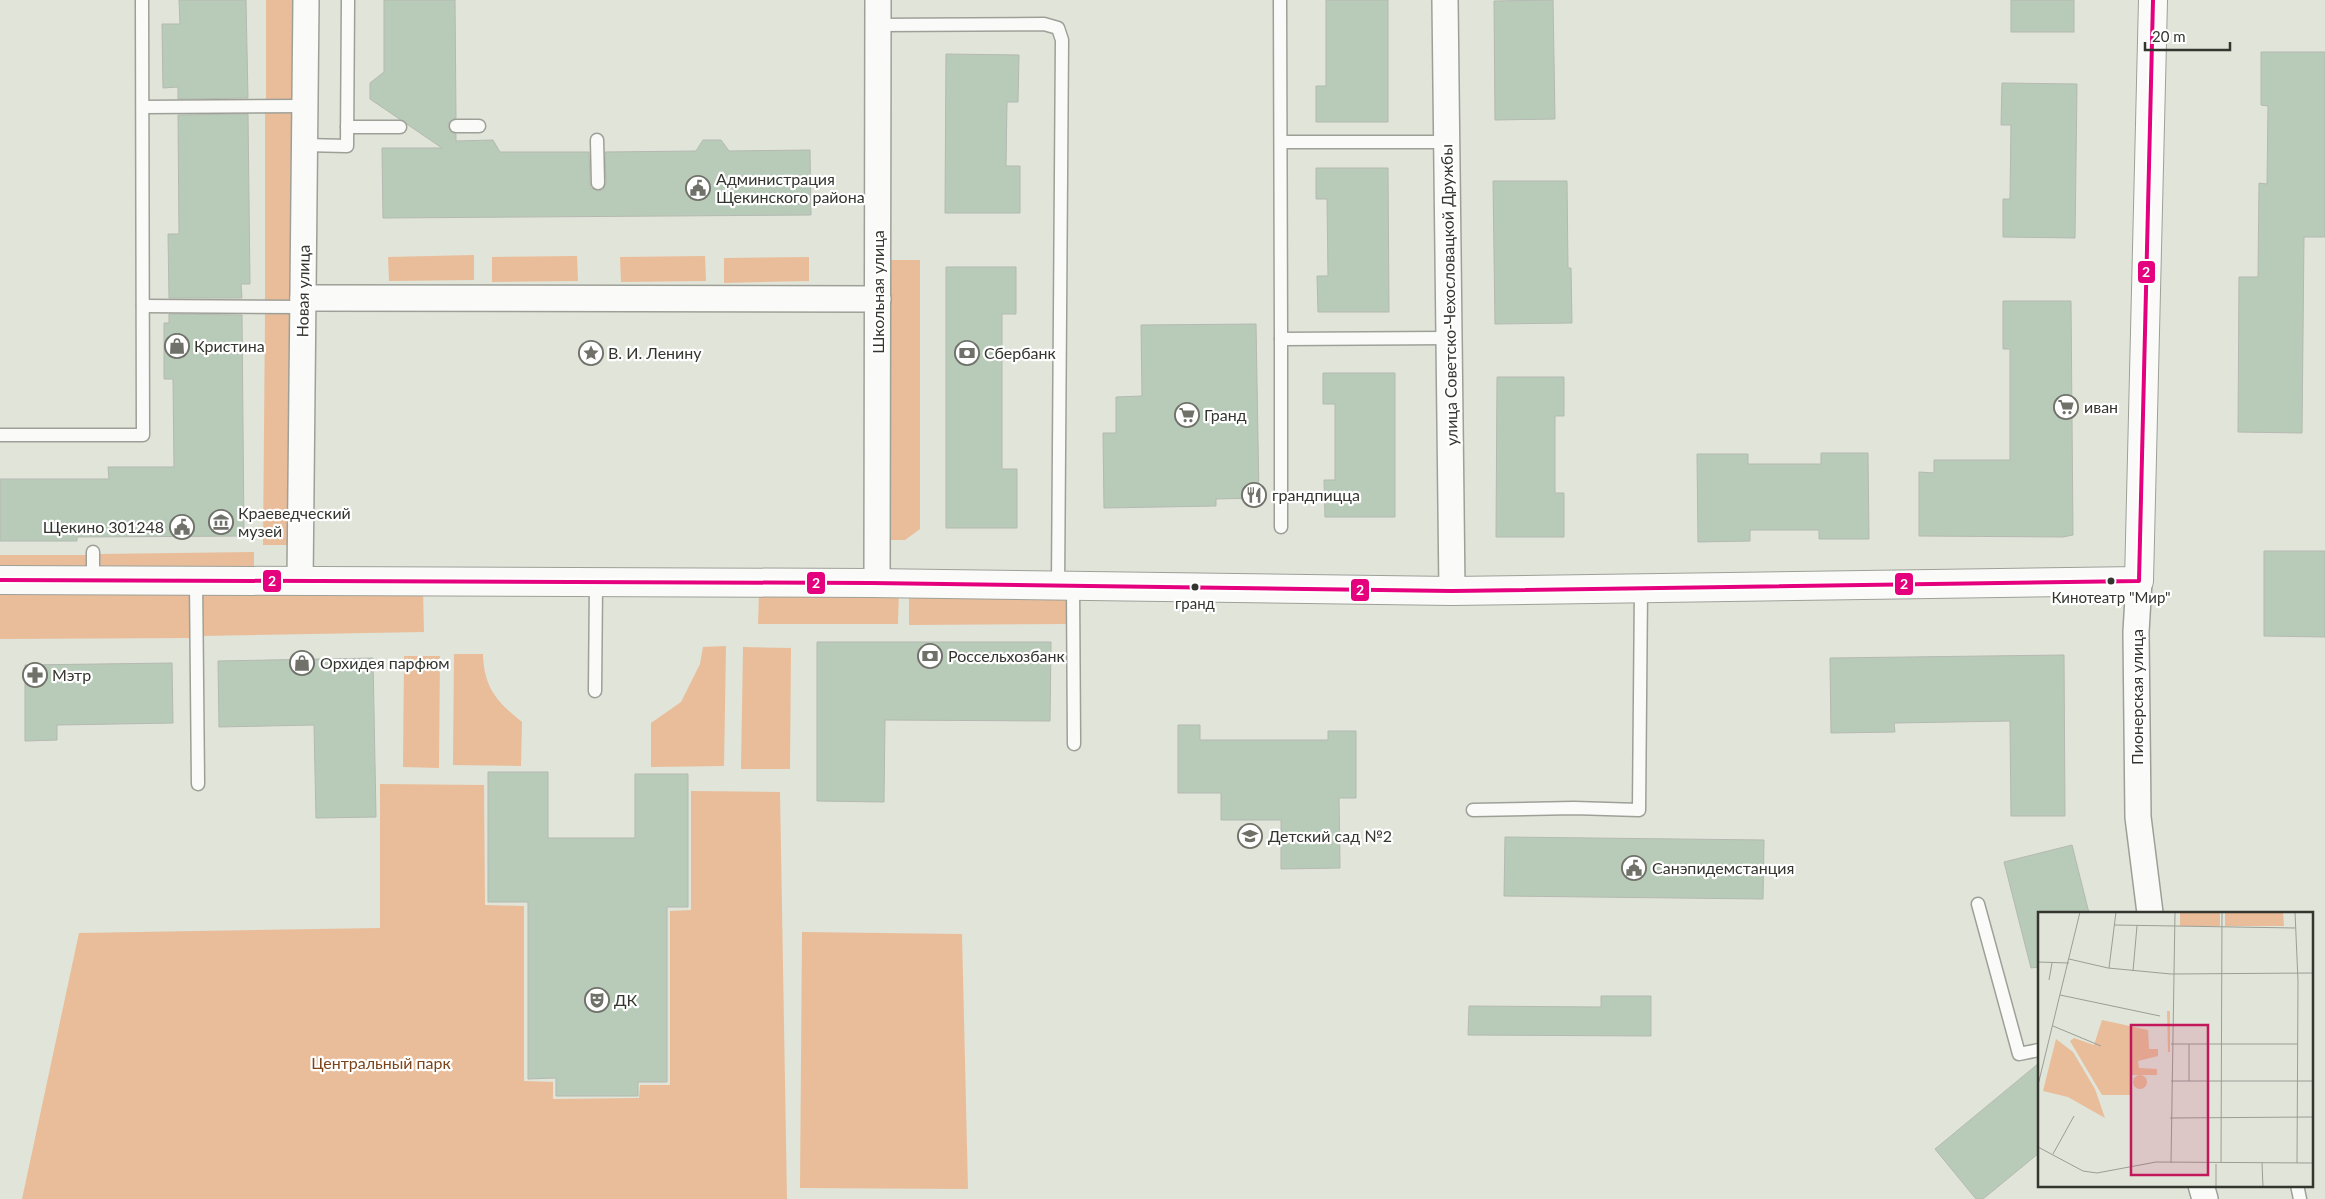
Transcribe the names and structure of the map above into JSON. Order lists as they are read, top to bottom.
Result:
{
  "streets": {
    "street": [
      "Новая улица",
      "Школьная улица",
      "улица Советско-Чехословацкой Дружбы",
      "Пионерская улица"
    ]
  },
  "parks": ["Центральный парк"],
  "places": {
    "public building": ["Администрация Щекинского района", "Щекино 301248", "Санэпидемстанция"],
    "shop": ["Кристина", "Орхидея парфюм"],
    "place": ["В. И. Ленину"],
    "bank": ["Сбербанк", "Россельхозбанк"],
    "supermarket": ["иван", "Гранд"],
    "restaurant": ["грандпицца"],
    "museum": ["Краеведческий музей"],
    "other": ["Кинотеатр \"Мир\"", "гранд"],
    "pharmacy": ["Мэтр"],
    "school or university": ["Детский сад №2"],
    "theatre": ["ДК"]
  },
  "lines": ["transit line 2"],
  "scale_bar": "20 m"
}
